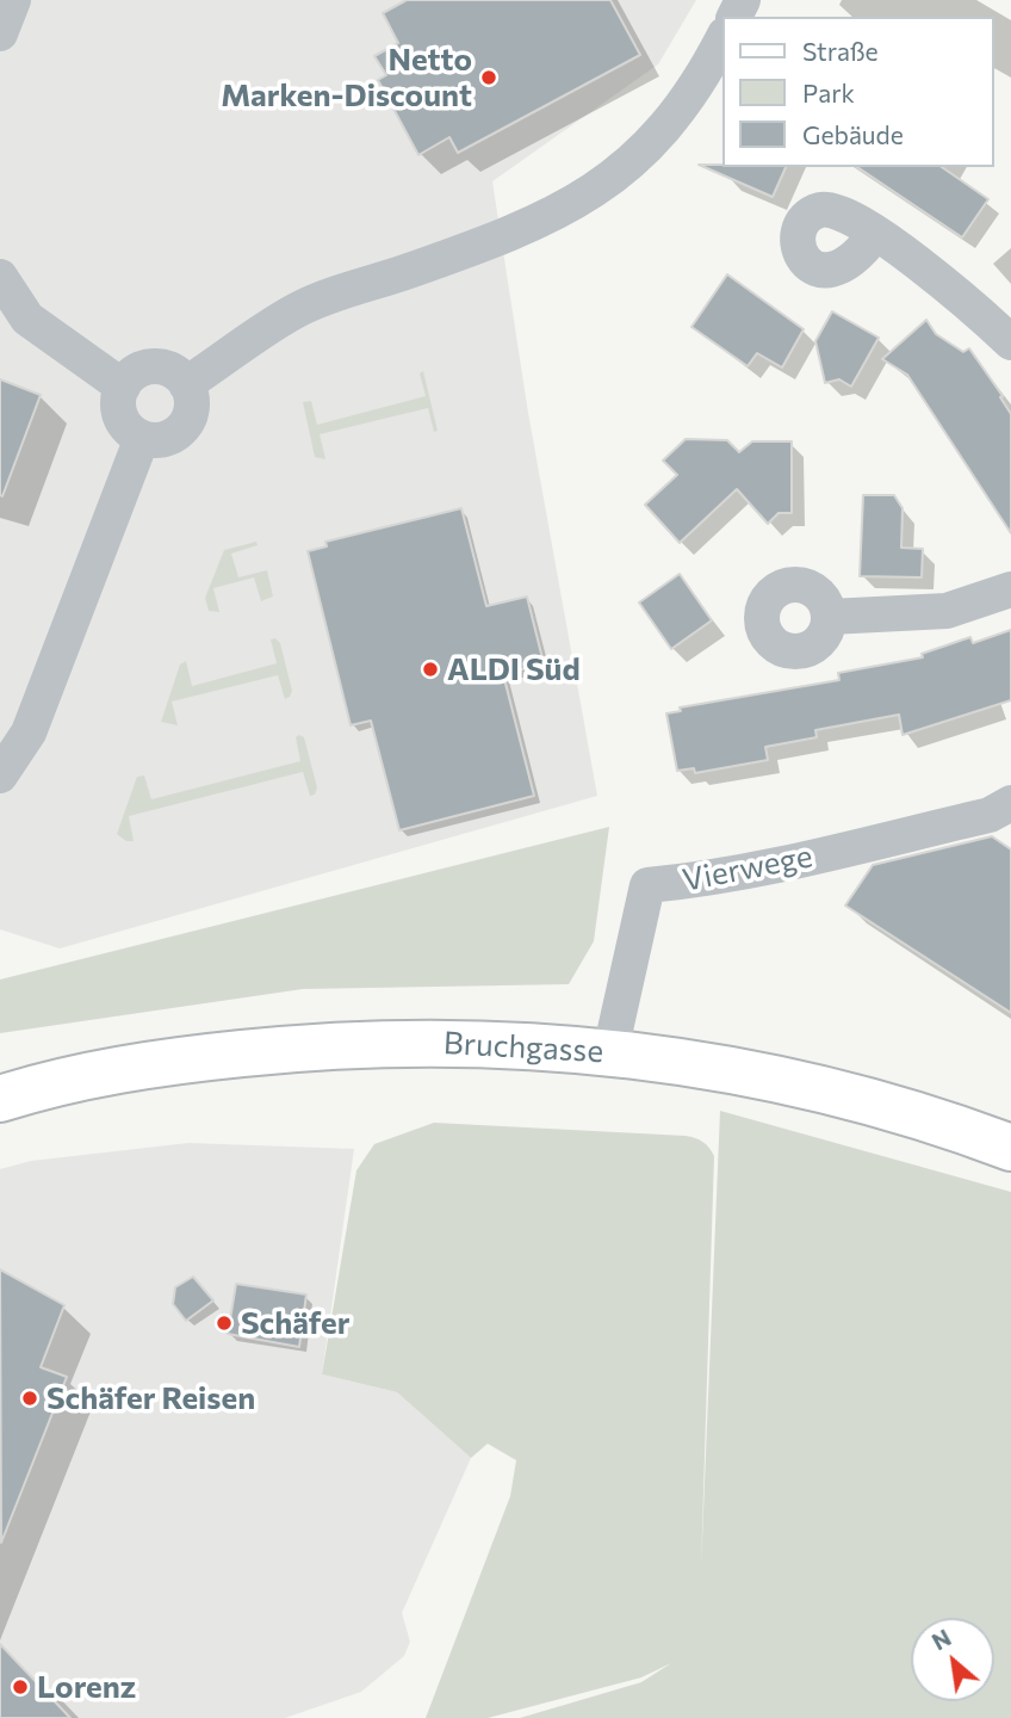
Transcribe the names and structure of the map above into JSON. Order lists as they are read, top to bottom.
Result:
{
  "streets": {
    "main road": ["Bruchgasse"],
    "street": ["Vierwege"]
  },
  "crossings": [
    ["Vierwege", "Bruchgasse"]
  ],
  "places": [
    "Netto Marken-Discount",
    "ALDI Süd",
    "Schäfer",
    "Schäfer Reisen",
    "Lorenz"
  ],
  "legend": ["Straße", "Park", "Gebäude"],
  "north": "top left"
}
